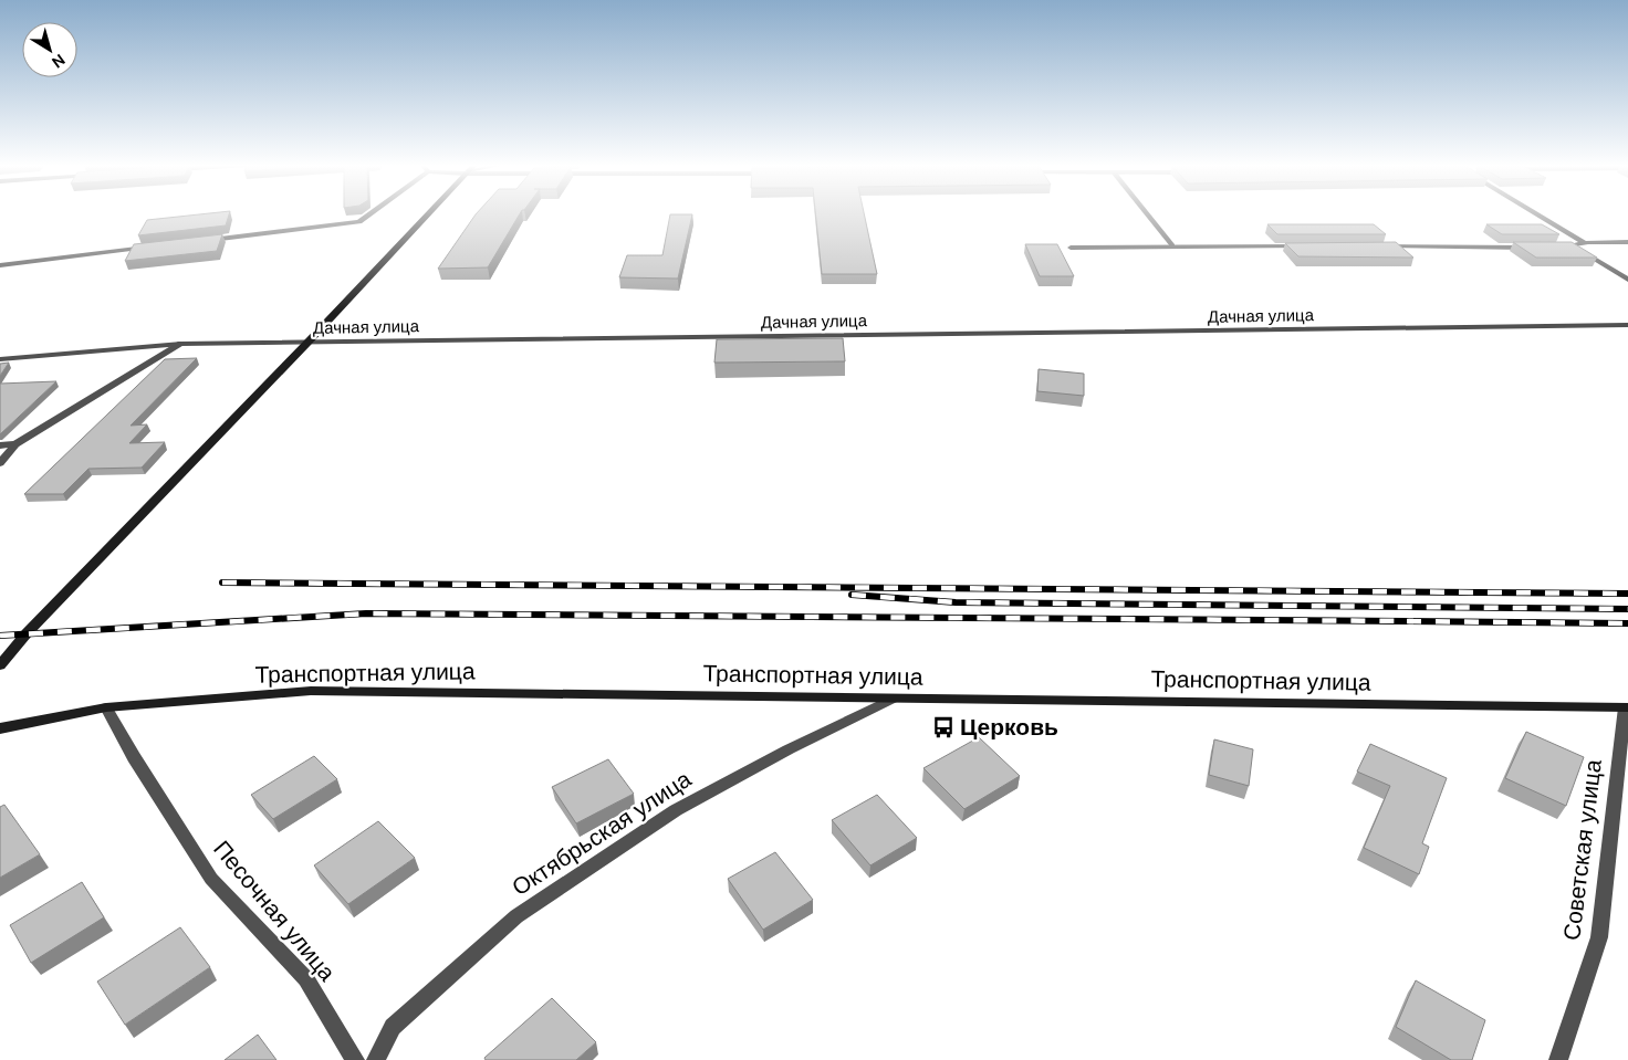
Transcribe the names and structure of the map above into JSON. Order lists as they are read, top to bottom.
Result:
{
  "streets": {
    "street": [
      "Дачная улица",
      "Транспортная улица",
      "Октябрьская улица",
      "Советская улица",
      "Песочная улица"
    ]
  },
  "crossings": [
    ["Транспортная улица", "Октябрьская улица"],
    ["Транспортная улица", "Советская улица"],
    ["Транспортная улица", "Песочная улица"]
  ],
  "places": {
    "bus stop": ["Церковь"]
  },
  "north": "bottom right"
}
